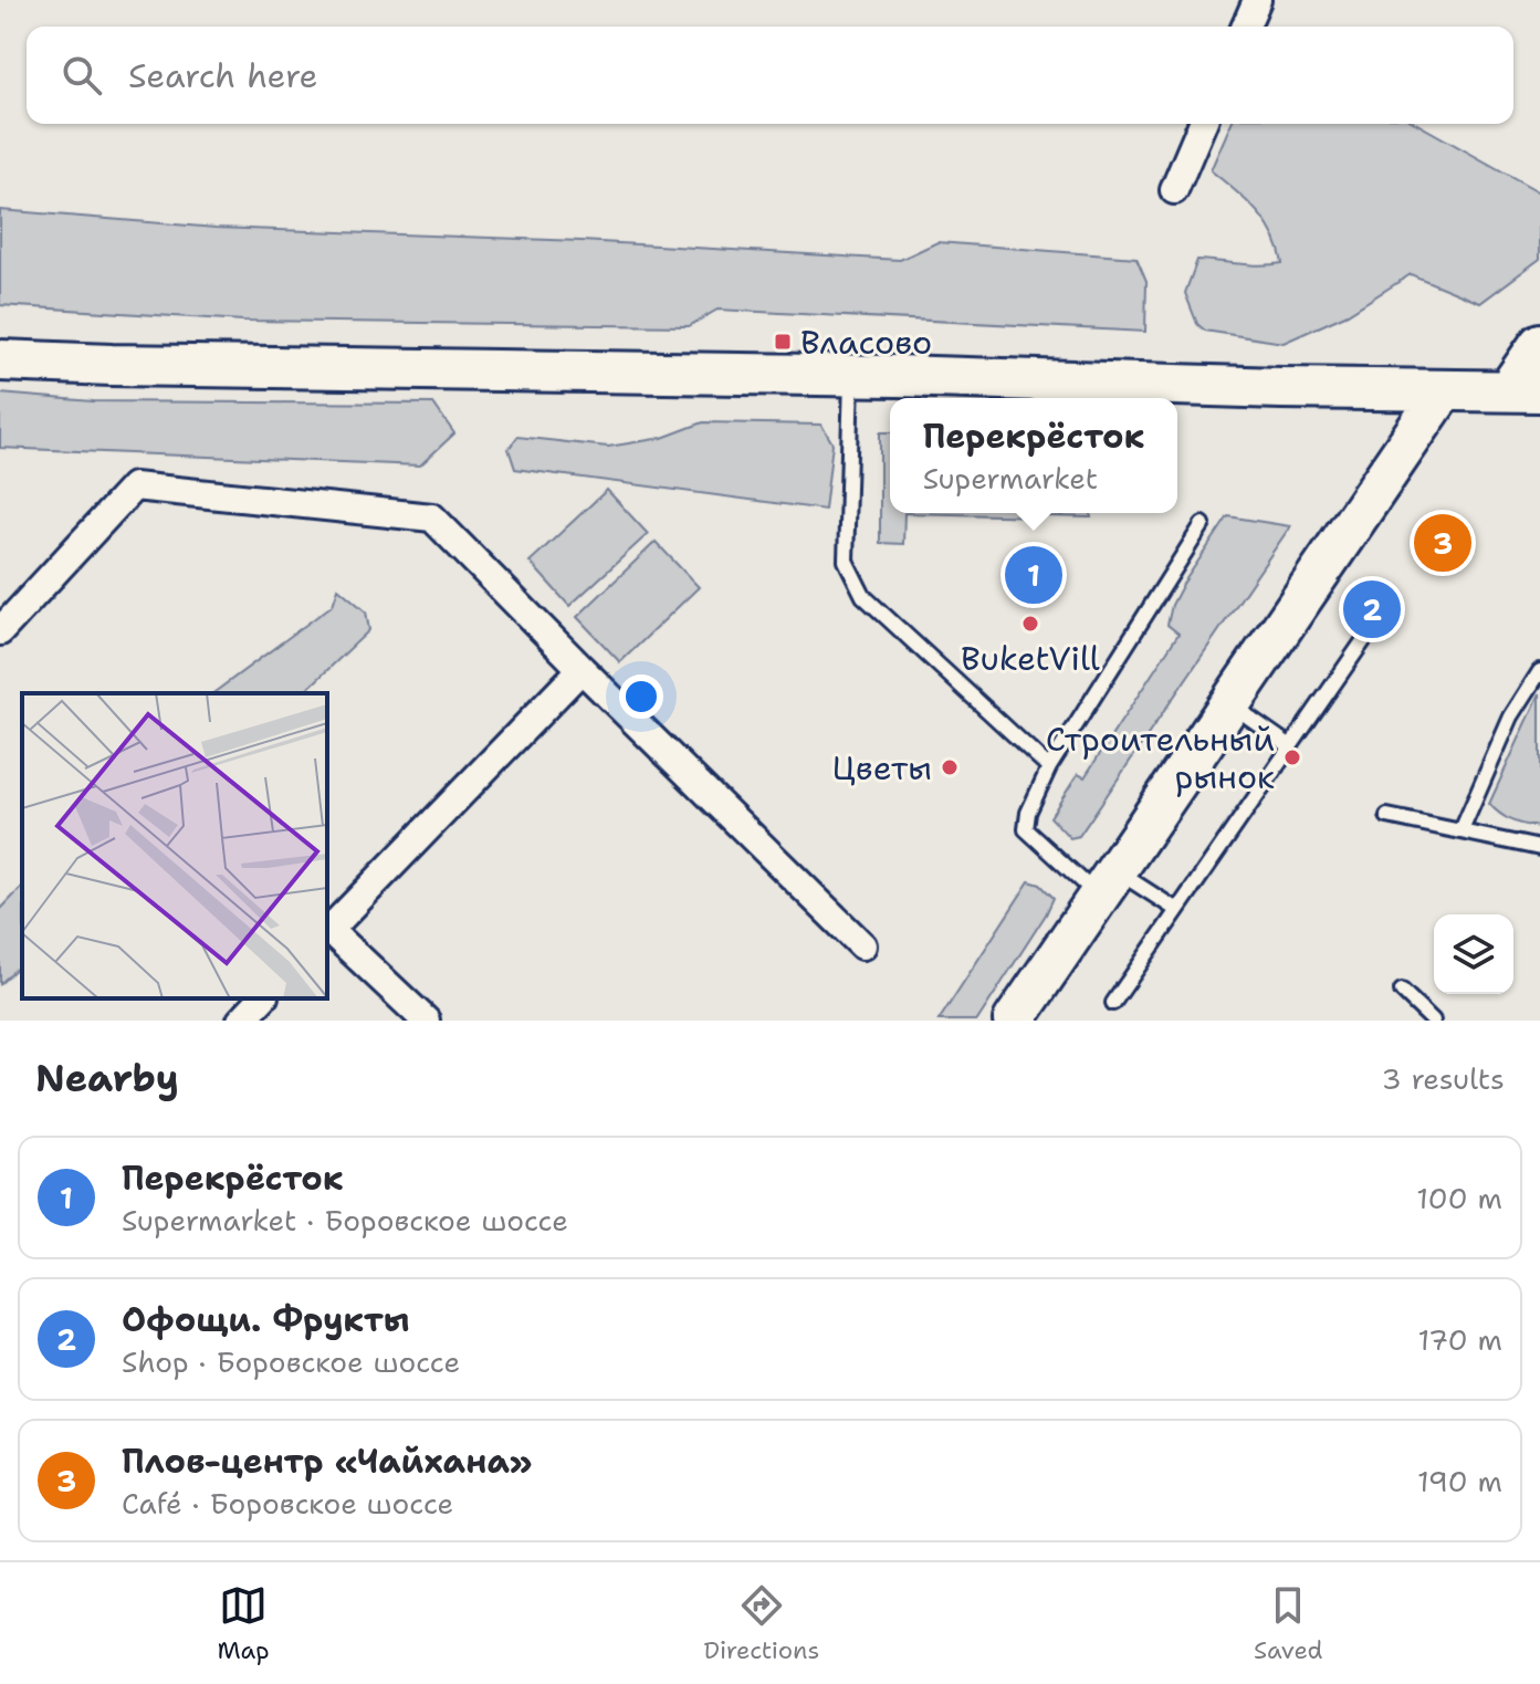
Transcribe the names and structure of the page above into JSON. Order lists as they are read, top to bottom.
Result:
{
  "places": {
    "transit": ["Власово"],
    "other": ["BuketVill", "Строительный рынок", "Цветы"]
  },
  "page": {
    "search": "Search here",
    "popup": ["Перекрёсток", "Supermarket"],
    "pins": ["3", "1", "2"],
    "heading": ["Nearby", "3 results"],
    "list": [
      {
        "mark": "1",
        "name": "Перекрёсток",
        "note": "Supermarket · Боровское шоссе",
        "value": "100 m"
      },
      {
        "mark": "2",
        "name": "Офощи. Фрукты",
        "note": "Shop · Боровское шоссе",
        "value": "170 m"
      },
      {
        "mark": "3",
        "name": "Плов-центр «Чайхана»",
        "note": "Café · Боровское шоссе",
        "value": "190 m"
      }
    ],
    "nav": ["Map", "Directions", "Saved"]
  }
}
